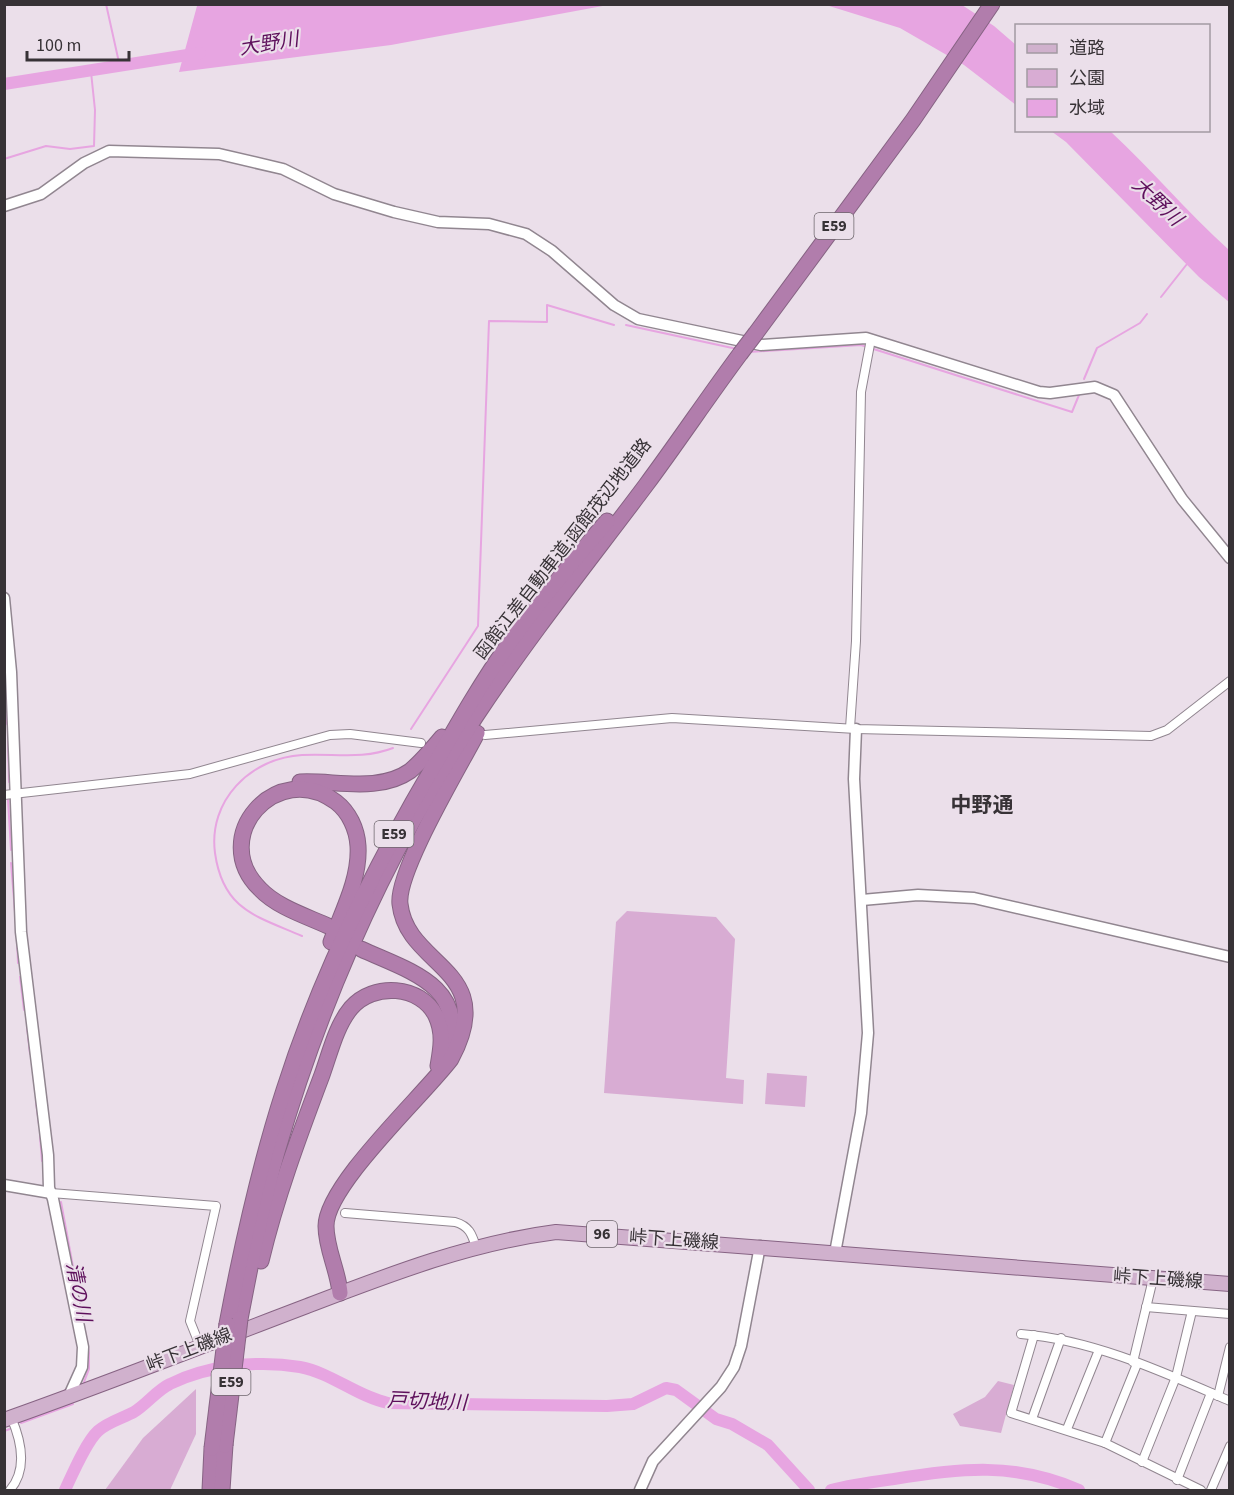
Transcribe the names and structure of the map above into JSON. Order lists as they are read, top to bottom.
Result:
{
  "streets": {
    "highway": ["E59", "函館江差自動車道;函館茂辺地道路"],
    "main road": ["96", "峠下上磯線"]
  },
  "districts": ["中野通"],
  "water": ["大野川", "清の川", "戸切地川"],
  "legend": ["道路", "公園", "水域"],
  "scale_bar": "100 m"
}
